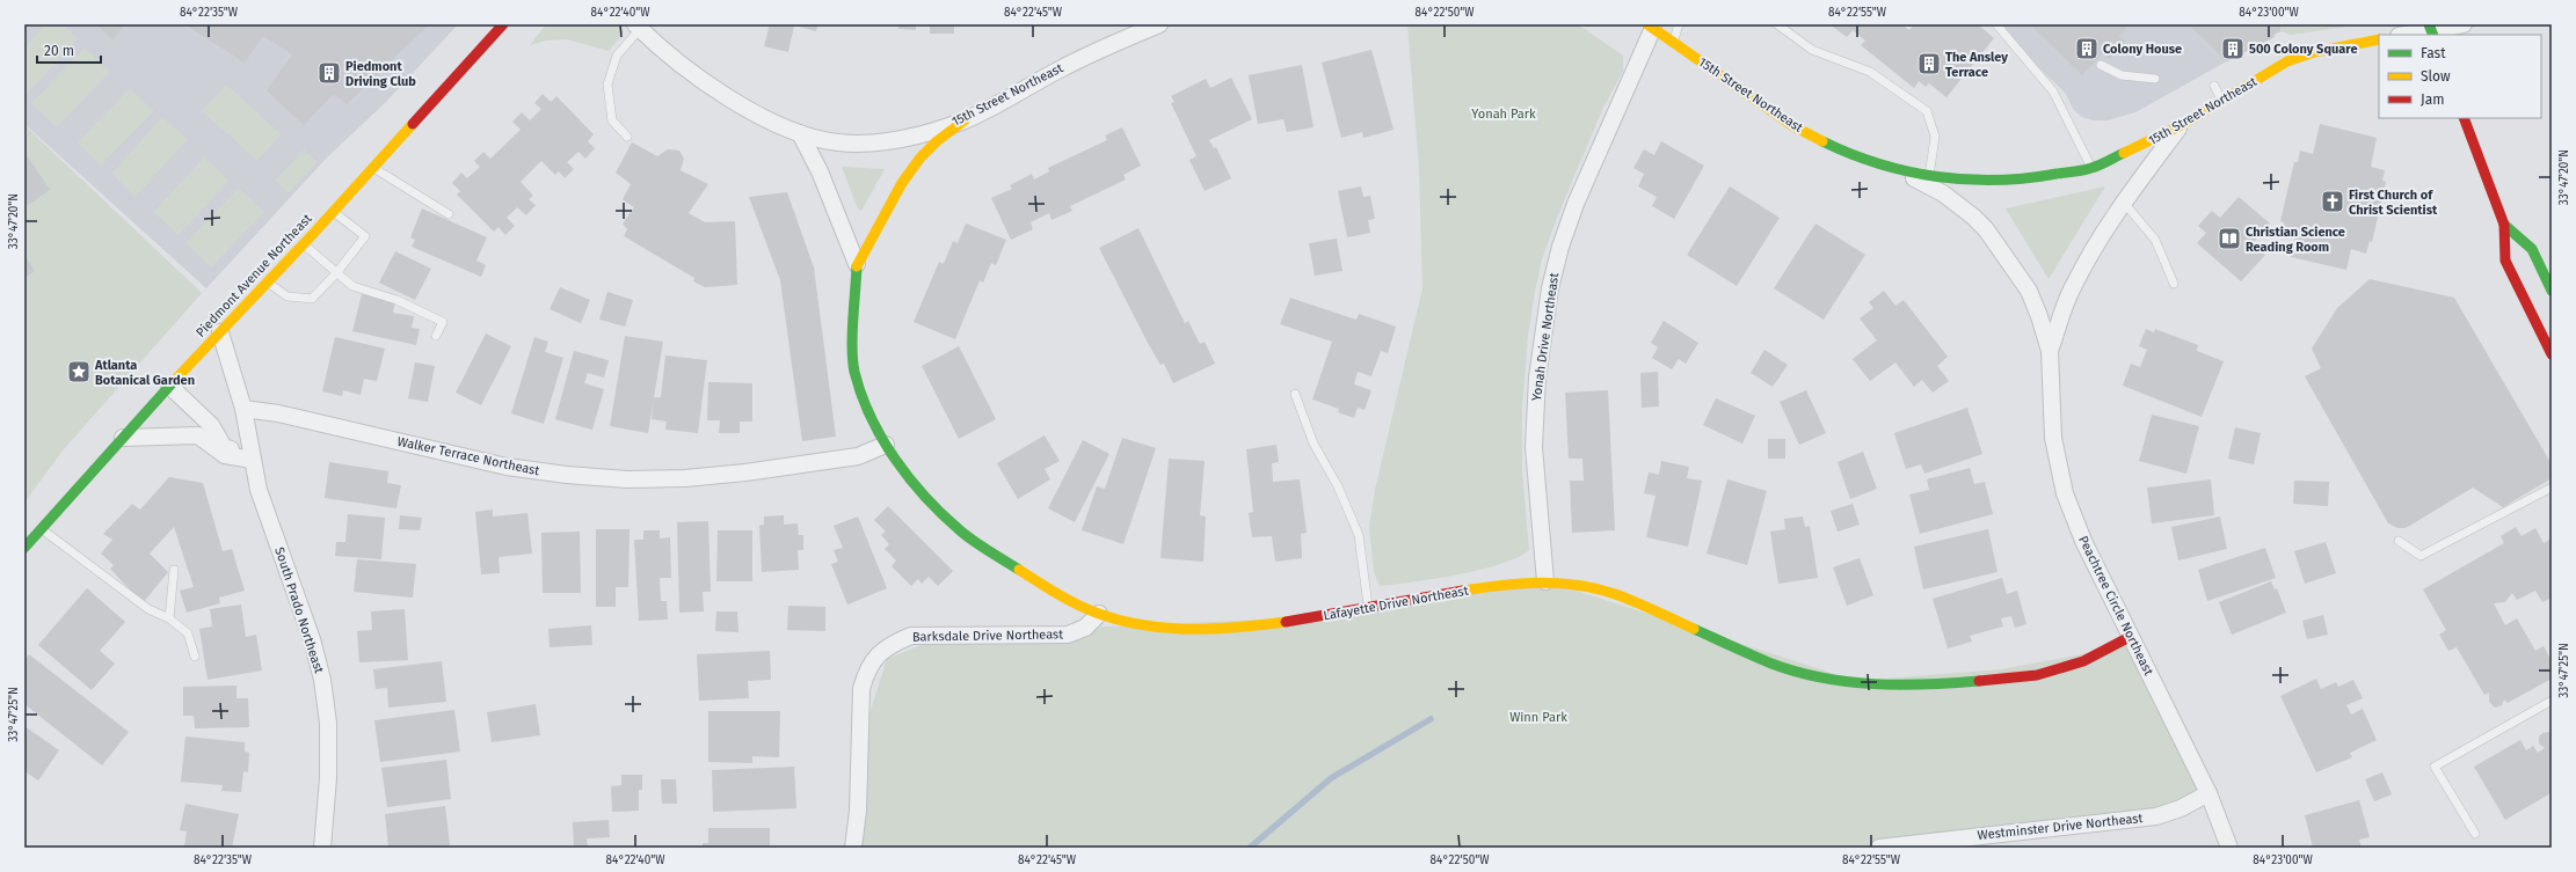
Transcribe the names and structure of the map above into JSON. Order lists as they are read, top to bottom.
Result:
{
  "streets": {
    "street": [
      "15th Street Northeast",
      "Piedmont Avenue Northeast",
      "Yonah Drive Northeast",
      "Walker Terrace Northeast",
      "Lafayette Drive Northeast",
      "Peachtree Circle Northeast",
      "South Prado Northeast",
      "Barksdale Drive Northeast",
      "Westminster Drive Northeast"
    ]
  },
  "crossings": [
    ["15th Street Northeast", "Yonah Drive Northeast"],
    ["15th Street Northeast", "Lafayette Drive Northeast"],
    ["15th Street Northeast", "Peachtree Circle Northeast"],
    ["Piedmont Avenue Northeast", "South Prado Northeast"],
    ["Yonah Drive Northeast", "Lafayette Drive Northeast"],
    ["Walker Terrace Northeast", "Lafayette Drive Northeast"],
    ["Walker Terrace Northeast", "South Prado Northeast"],
    ["Lafayette Drive Northeast", "Peachtree Circle Northeast"],
    ["Lafayette Drive Northeast", "Barksdale Drive Northeast"],
    ["Peachtree Circle Northeast", "Westminster Drive Northeast"]
  ],
  "parks": ["Yonah Park", "Winn Park"],
  "places": {
    "building": [
      "Colony House",
      "500 Colony Square",
      "The Ansley Terrace",
      "Piedmont Driving Club"
    ],
    "church": ["First Church of Christ Scientist"],
    "library": ["Christian Science Reading Room"],
    "place": ["Atlanta Botanical Garden"]
  },
  "legend": ["Fast", "Slow", "Jam"],
  "scale_bar": "20 m",
  "coordinates": [
    "84°22'35\"W",
    "84°22'40\"W",
    "84°22'45\"W",
    "84°22'50\"W",
    "84°22'55\"W",
    "84°23'00\"W",
    "33°47'20\"N",
    "33°47'25\"N"
  ]
}
